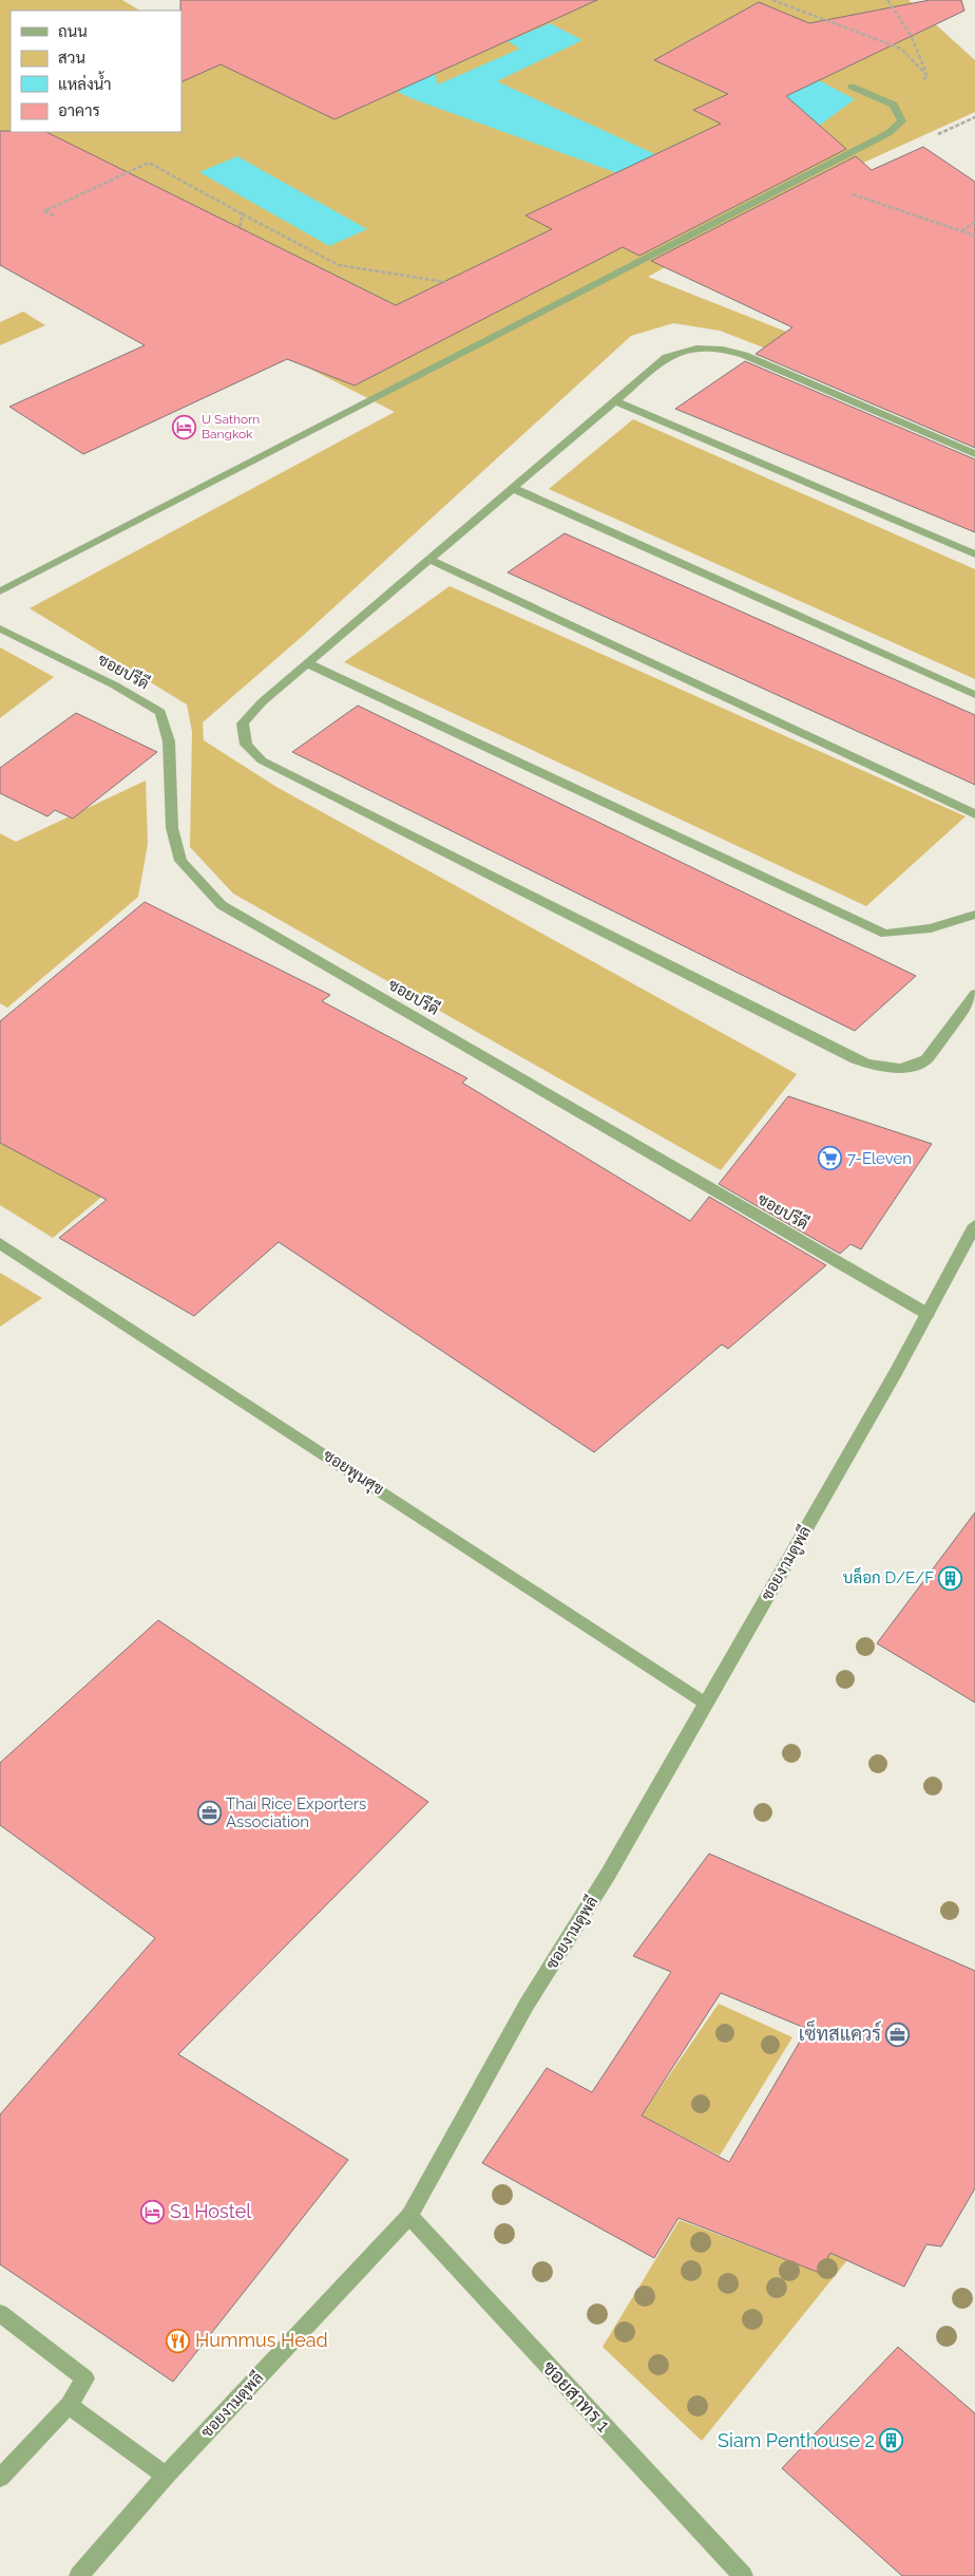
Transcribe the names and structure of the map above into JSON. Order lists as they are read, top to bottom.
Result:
{
  "streets": {
    "street": [
      "ซอยปรีดี",
      "ซอยพูนศุข",
      "ซอยงามดูพลี",
      "ซอยสาทร 1"
    ]
  },
  "crossings": [
    ["ซอยปรีดี", "ซอยงามดูพลี"],
    ["ซอยพูนศุข", "ซอยงามดูพลี"],
    ["ซอยงามดูพลี", "ซอยสาทร 1"]
  ],
  "places": {
    "hotel": ["U Sathorn Bangkok", "S1 Hostel"],
    "supermarket": ["7-Eleven"],
    "building": ["บล็อก D/E/F", "Siam Penthouse 2"],
    "office": ["Thai Rice Exporters Association", "เซ็ทสแควร์"],
    "restaurant": ["Hummus Head"]
  },
  "legend": [
    "ถนน",
    "สวน",
    "แหล่งน้ำ",
    "อาคาร"
  ]
}
